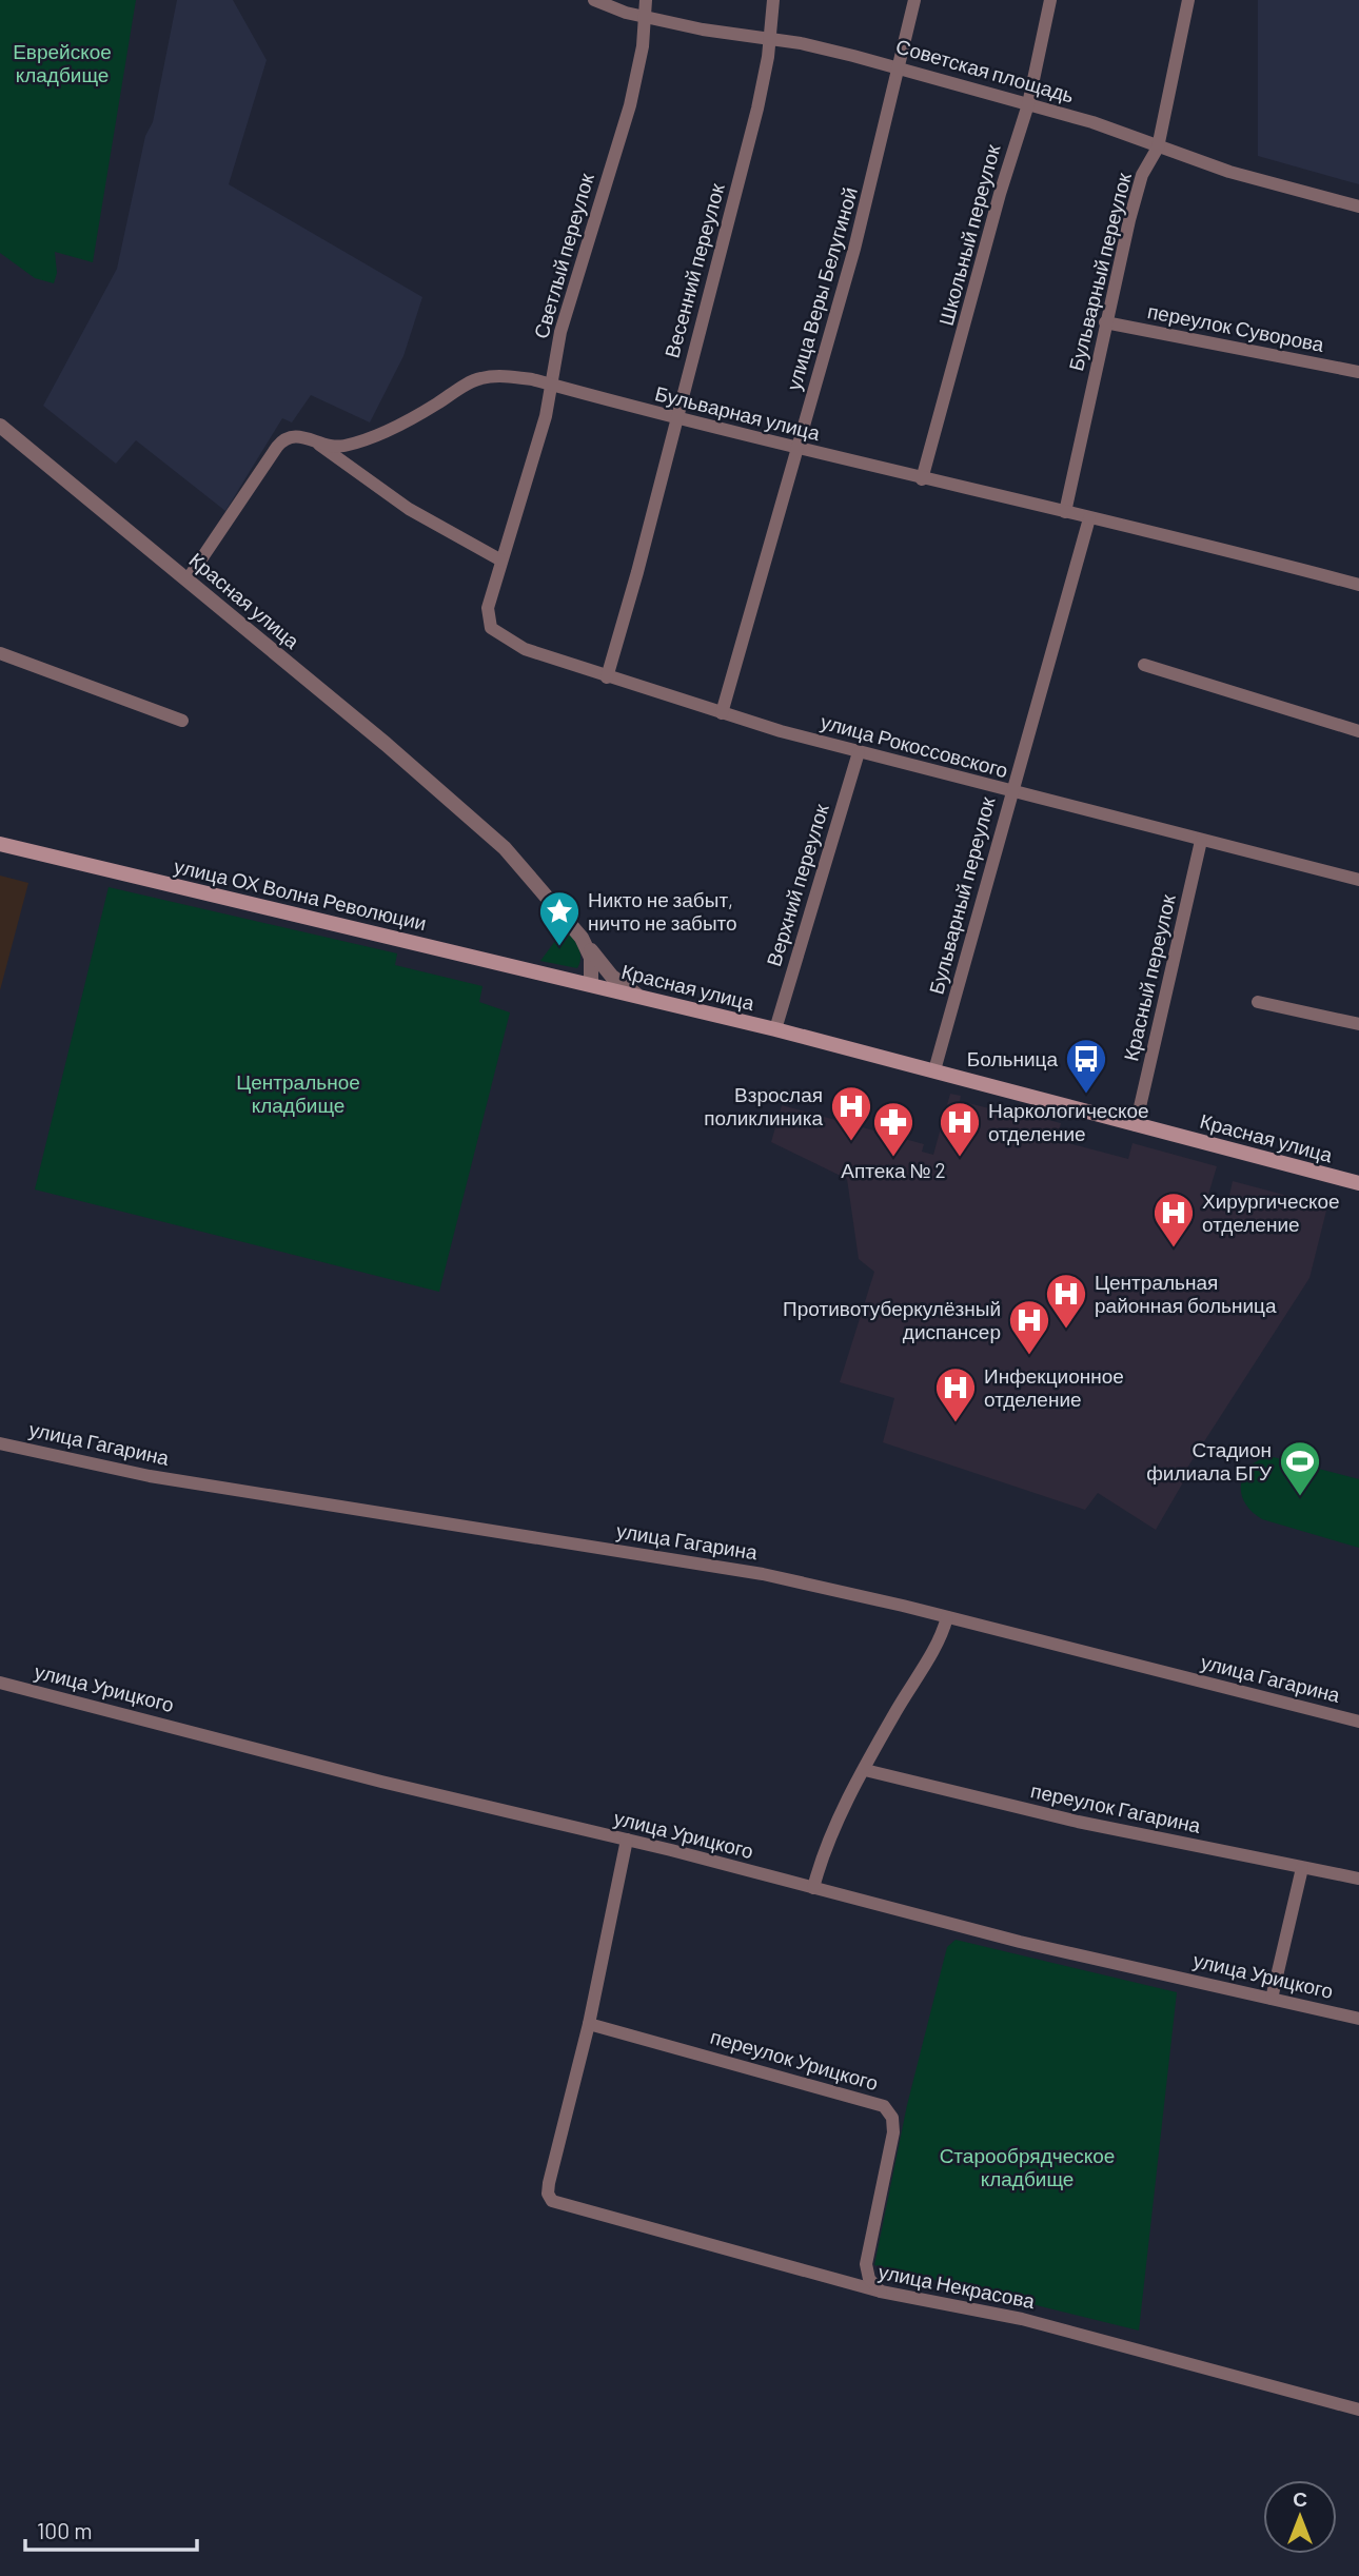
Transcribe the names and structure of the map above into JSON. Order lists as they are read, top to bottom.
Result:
{
  "streets": {
    "main road": ["Красная улица", "улица ОХ Волна Революции"],
    "street": [
      "Советская площадь",
      "Школьный переулок",
      "Светлый переулок",
      "Весенний переулок",
      "Бульварный переулок",
      "улица Веры Белугиной",
      "переулок Суворова",
      "Бульварная улица",
      "улица Рокоссовского",
      "Верхний переулок",
      "Красный переулок",
      "улица Гагарина",
      "улица Урицкого",
      "переулок Гагарина",
      "переулок Урицкого",
      "улица Некрасова"
    ]
  },
  "crossings": [
    ["Советская площадь", "Школьный переулок"],
    ["Советская площадь", "Светлый переулок"],
    ["Советская площадь", "Весенний переулок"],
    ["Советская площадь", "Бульварный переулок"],
    ["Советская площадь", "улица Веры Белугиной"],
    ["Школьный переулок", "Бульварная улица"],
    ["Светлый переулок", "Бульварная улица"],
    ["Светлый переулок", "улица Рокоссовского"],
    ["Весенний переулок", "Бульварная улица"],
    ["Весенний переулок", "улица Рокоссовского"],
    ["Бульварный переулок", "переулок Суворова"],
    ["Бульварный переулок", "Бульварная улица"],
    ["Бульварный переулок", "Красная улица"],
    ["Бульварный переулок", "улица Рокоссовского"],
    ["улица Веры Белугиной", "Бульварная улица"],
    ["улица Веры Белугиной", "улица Рокоссовского"],
    ["Бульварная улица", "Красная улица"],
    ["Красная улица", "Верхний переулок"],
    ["Красная улица", "улица ОХ Волна Революции"],
    ["Красная улица", "Красный переулок"],
    ["улица Рокоссовского", "Верхний переулок"],
    ["улица Рокоссовского", "Красный переулок"],
    ["переулок Урицкого", "улица Некрасова"]
  ],
  "parks": ["Еврейское кладбище", "Центральное кладбище", "Старообрядческое кладбище"],
  "places": {
    "place": ["Никто не забыт, ничто не забыто"],
    "bus stop": ["Больница"],
    "hospital": [
      "Взрослая поликлиника",
      "Наркологическое отделение",
      "Хирургическое отделение",
      "Центральная районная больница",
      "Противотуберкулёзный диспансер",
      "Инфекционное отделение"
    ],
    "pharmacy": ["Аптека № 2"],
    "sports": ["Стадион филиала БГУ"]
  },
  "scale_bar": "100 m",
  "north": "top"
}
